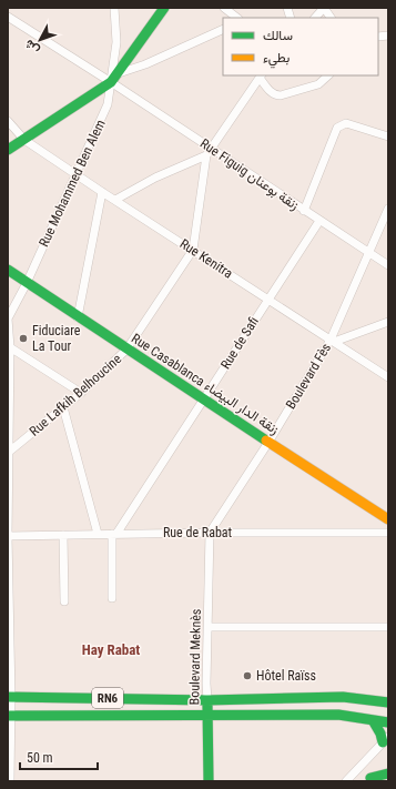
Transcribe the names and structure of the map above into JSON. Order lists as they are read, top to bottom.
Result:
{
  "streets": {
    "main road": ["Rue Casablanca زنقة الدار البيضاء", "Boulevard Meknès", "RN6"],
    "street": [
      "Rue Figuig زنقة بوعنان",
      "Rue Mohammed Ben Alem",
      "Rue Kenitra",
      "Rue de Safi",
      "Boulevard Fès",
      "Rue Lafkih Belhoucine",
      "Rue de Rabat"
    ]
  },
  "crossings": [
    ["Rue Figuig زنقة بوعنان", "Rue Mohammed Ben Alem"],
    ["Rue Figuig زنقة بوعنان", "Rue de Safi"],
    ["Rue Figuig زنقة بوعنان", "Boulevard Fès"],
    ["Rue Figuig زنقة بوعنان", "Rue Lafkih Belhoucine"],
    ["Rue Mohammed Ben Alem", "Rue Kenitra"],
    ["Rue Mohammed Ben Alem", "Rue Casablanca زنقة الدار البيضاء"],
    ["Rue Kenitra", "Rue de Safi"],
    ["Rue Kenitra", "Boulevard Fès"],
    ["Rue Kenitra", "Rue Lafkih Belhoucine"],
    ["Rue de Safi", "Rue Casablanca زنقة الدار البيضاء"],
    ["Rue de Safi", "Rue de Rabat"],
    ["Boulevard Fès", "Rue Casablanca زنقة الدار البيضاء"],
    ["Boulevard Fès", "Rue de Rabat"],
    ["Boulevard Fès", "Boulevard Meknès"],
    ["Rue Casablanca زنقة الدار البيضاء", "Rue Lafkih Belhoucine"],
    ["Rue de Rabat", "Boulevard Meknès"],
    ["Boulevard Meknès", "RN6"]
  ],
  "districts": ["Hay Rabat"],
  "places": ["Fiduciare La Tour", "Hôtel Raïss"],
  "legend": ["سالك", "بطيء"],
  "scale_bar": "50 m",
  "north": "bottom left"
}
